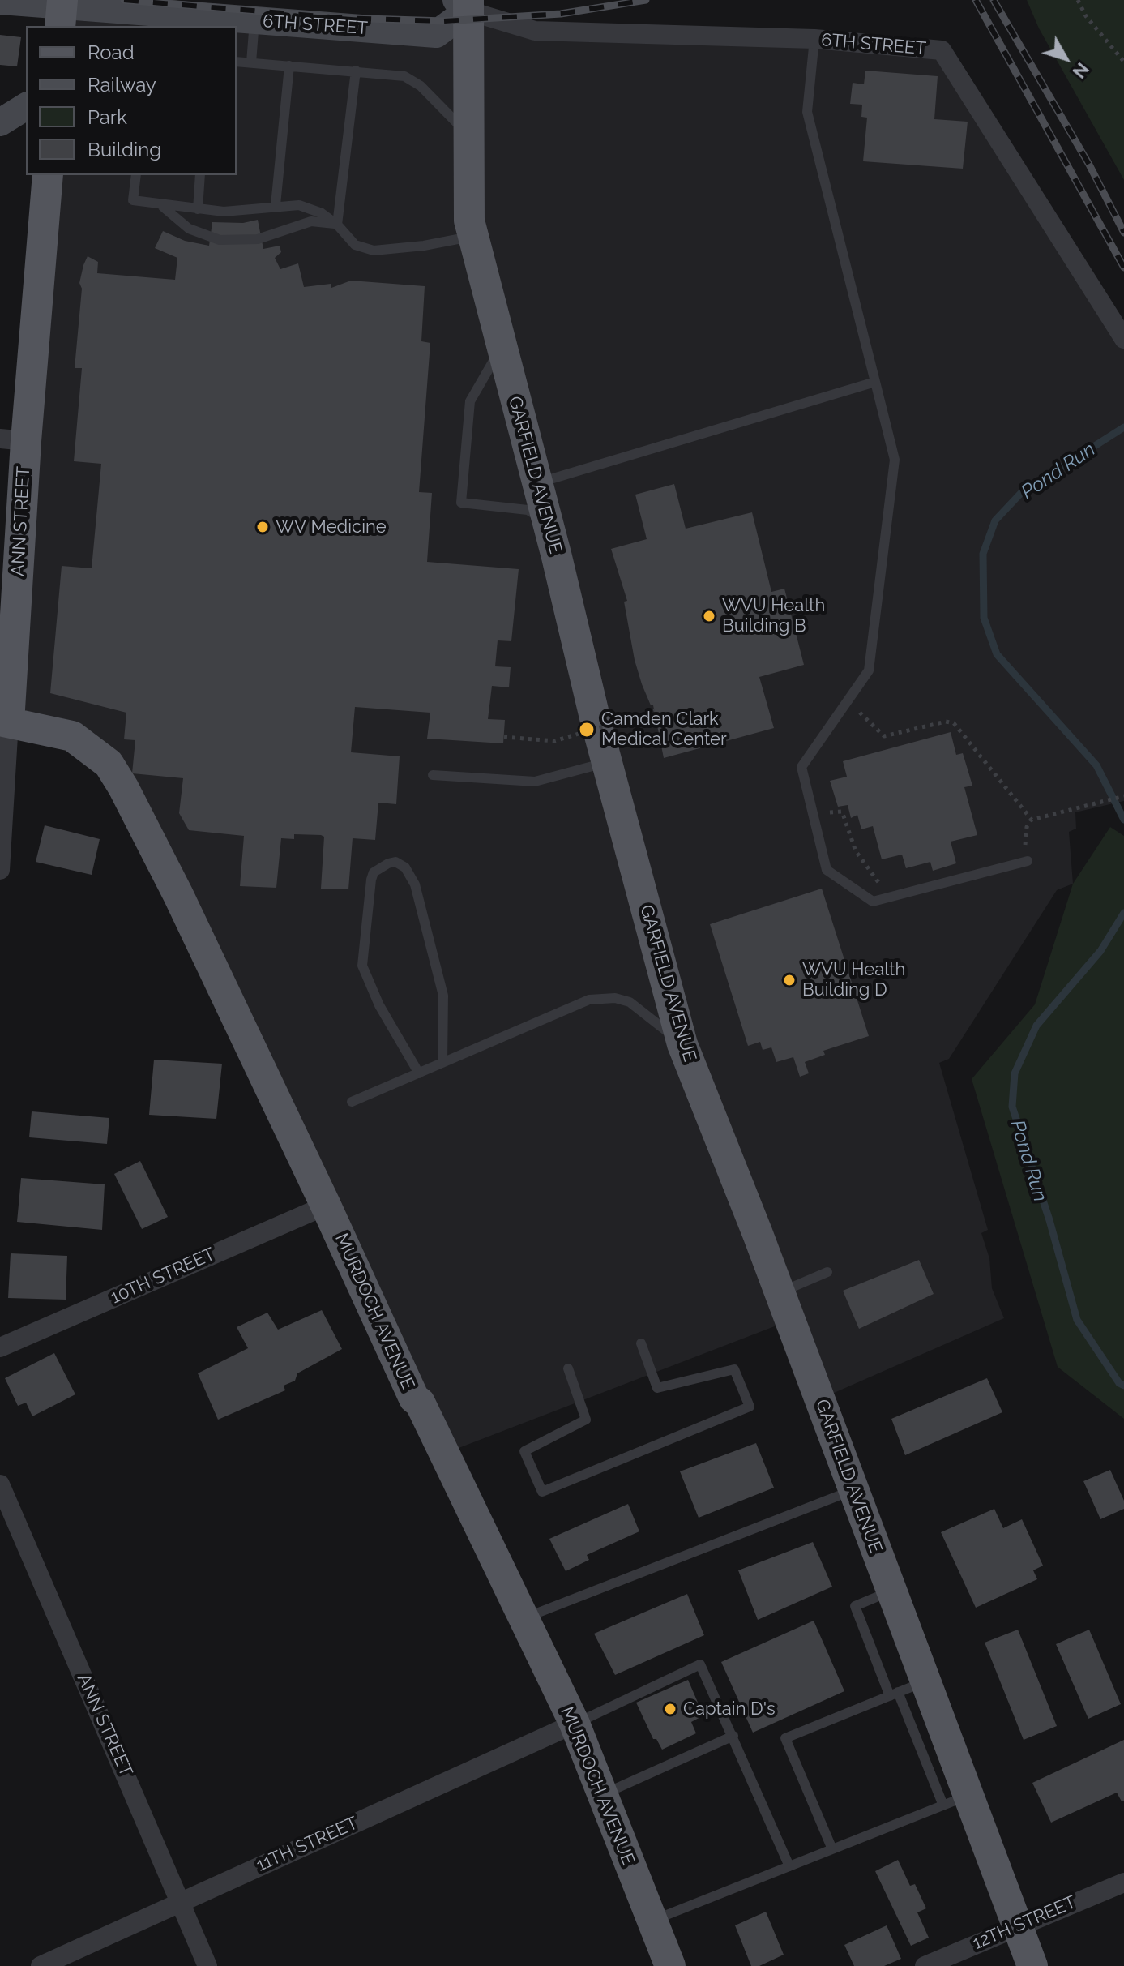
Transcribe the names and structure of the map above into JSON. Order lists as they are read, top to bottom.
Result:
{
  "streets": {
    "main road": ["GARFIELD AVENUE", "ANN STREET", "MURDOCH AVENUE"],
    "street": [
      "6TH STREET",
      "10TH STREET",
      "11TH STREET",
      "12TH STREET"
    ]
  },
  "crossings": [
    ["6TH STREET", "GARFIELD AVENUE"],
    ["GARFIELD AVENUE", "12TH STREET"],
    ["ANN STREET", "MURDOCH AVENUE"],
    ["ANN STREET", "11TH STREET"],
    ["10TH STREET", "MURDOCH AVENUE"],
    ["MURDOCH AVENUE", "11TH STREET"]
  ],
  "water": ["Pond Run"],
  "places": [
    "WV Medicine",
    "WVU Health Building B",
    "Camden Clark Medical Center",
    "WVU Health Building D",
    "Captain D's"
  ],
  "legend": [
    "Road",
    "Railway",
    "Park",
    "Building"
  ],
  "north": "bottom right"
}
